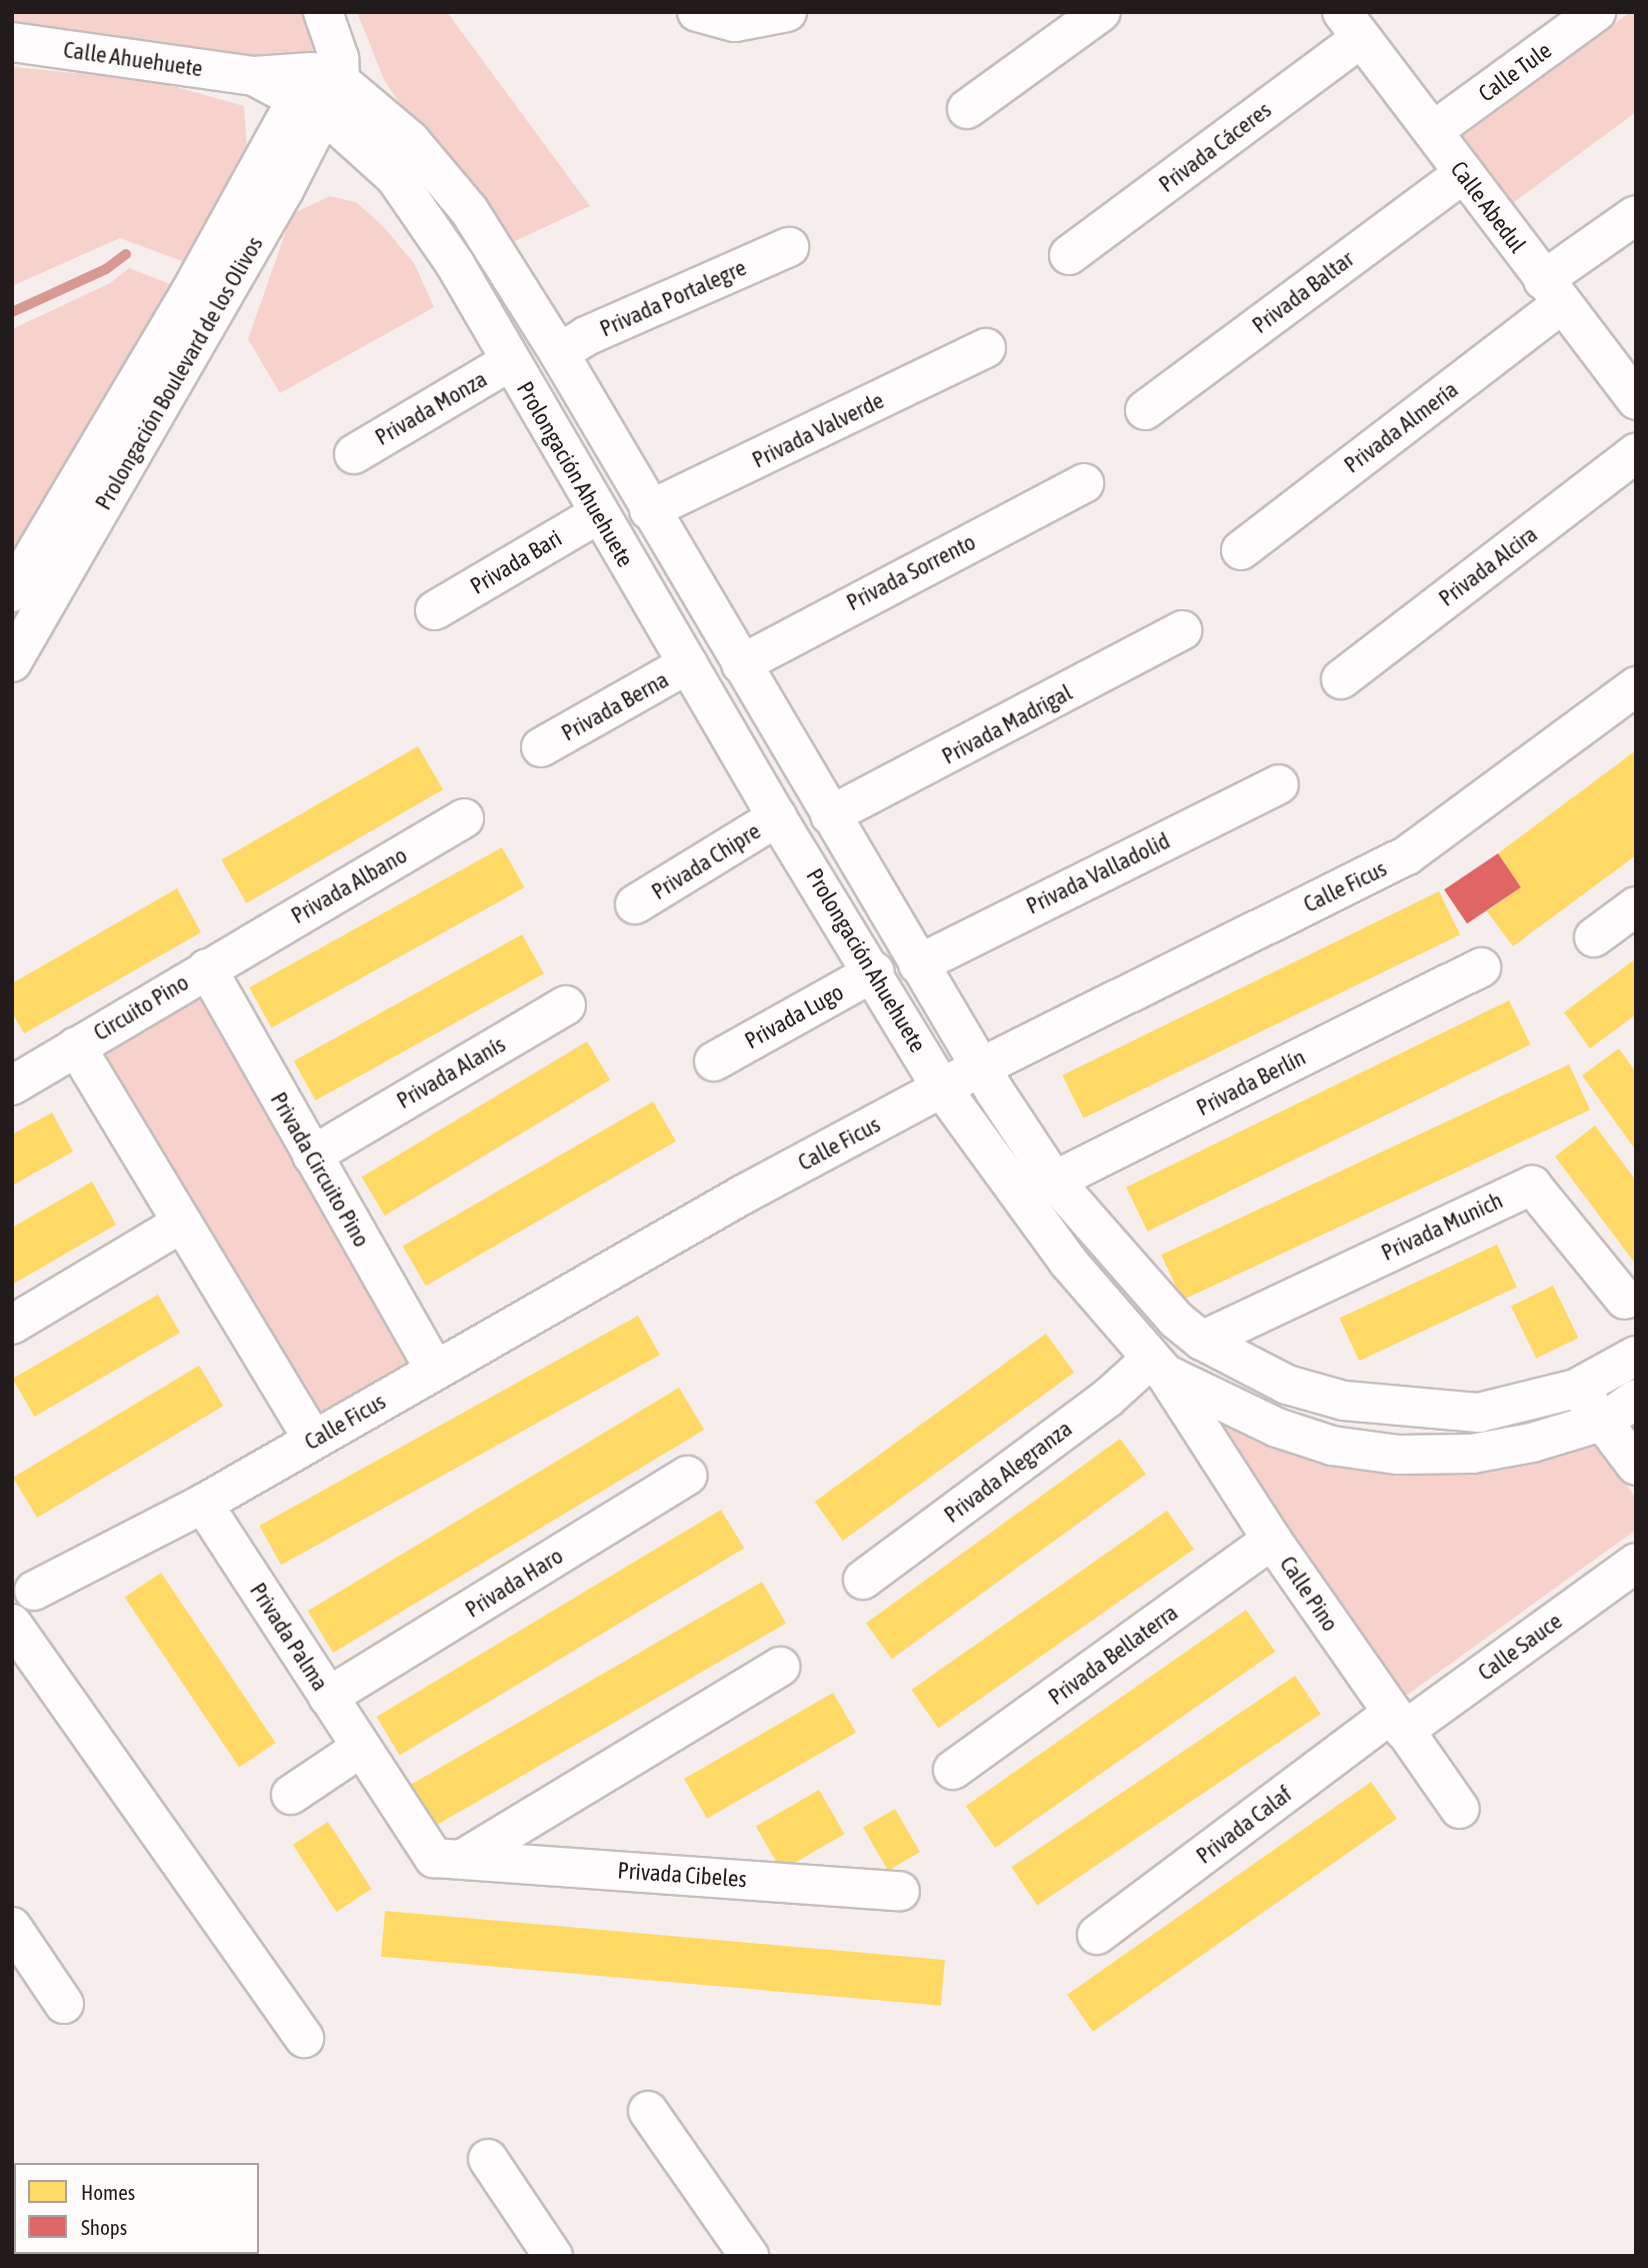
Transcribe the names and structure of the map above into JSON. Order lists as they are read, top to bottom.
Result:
{
  "streets": {
    "street": [
      "Calle Ahuehuete",
      "Calle Tule",
      "Privada Cáceres",
      "Calle Abedul",
      "Privada Baltar",
      "Privada Portalegre",
      "Prolongación Boulevard de los Olivos",
      "Privada Monza",
      "Privada Almería",
      "Privada Valverde",
      "Prolongación Ahuehuete",
      "Privada Bari",
      "Privada Alcira",
      "Privada Sorrento",
      "Privada Berna",
      "Privada Madrigal",
      "Privada Chipre",
      "Privada Valladolid",
      "Privada Albano",
      "Calle Ficus",
      "Circuito Pino",
      "Privada Lugo",
      "Privada Alanís",
      "Privada Berlín",
      "Privada Circuito Pino",
      "Privada Munich",
      "Privada Alegranza",
      "Privada Haro",
      "Calle Pino",
      "Privada Palma",
      "Calle Sauce",
      "Privada Bellaterra",
      "Privada Calaf",
      "Privada Cibeles"
    ]
  },
  "crossings": [
    ["Calle Ahuehuete", "Prolongación Boulevard de los Olivos"],
    ["Calle Ahuehuete", "Prolongación Ahuehuete"],
    ["Calle Tule", "Calle Abedul"],
    ["Privada Cáceres", "Calle Abedul"],
    ["Calle Abedul", "Privada Baltar"],
    ["Calle Abedul", "Privada Almería"],
    ["Privada Portalegre", "Prolongación Ahuehuete"],
    ["Prolongación Boulevard de los Olivos", "Prolongación Ahuehuete"],
    ["Privada Monza", "Prolongación Ahuehuete"],
    ["Privada Valverde", "Prolongación Ahuehuete"],
    ["Prolongación Ahuehuete", "Privada Bari"],
    ["Prolongación Ahuehuete", "Privada Sorrento"],
    ["Prolongación Ahuehuete", "Privada Berna"],
    ["Prolongación Ahuehuete", "Privada Madrigal"],
    ["Prolongación Ahuehuete", "Privada Chipre"],
    ["Prolongación Ahuehuete", "Privada Valladolid"],
    ["Prolongación Ahuehuete", "Calle Ficus"],
    ["Prolongación Ahuehuete", "Privada Lugo"],
    ["Prolongación Ahuehuete", "Privada Berlín"],
    ["Prolongación Ahuehuete", "Privada Munich"],
    ["Prolongación Ahuehuete", "Privada Alegranza"],
    ["Prolongación Ahuehuete", "Calle Pino"],
    ["Privada Albano", "Circuito Pino"],
    ["Privada Albano", "Privada Circuito Pino"],
    ["Calle Ficus", "Privada Circuito Pino"],
    ["Calle Ficus", "Privada Palma"],
    ["Circuito Pino", "Privada Circuito Pino"],
    ["Privada Alanís", "Privada Circuito Pino"],
    ["Privada Alegranza", "Calle Pino"],
    ["Privada Haro", "Privada Palma"],
    ["Calle Pino", "Calle Sauce"],
    ["Calle Pino", "Privada Bellaterra"],
    ["Calle Pino", "Privada Calaf"],
    ["Privada Palma", "Privada Cibeles"],
    ["Calle Sauce", "Privada Calaf"]
  ],
  "legend": ["Homes", "Shops"]
}
